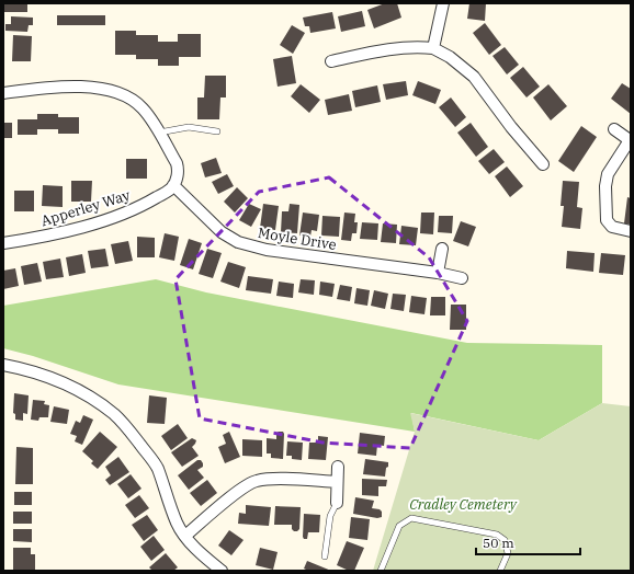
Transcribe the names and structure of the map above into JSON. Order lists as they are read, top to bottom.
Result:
{
  "streets": {
    "street": ["Apperley Way", "Moyle Drive"]
  },
  "crossings": [
    ["Apperley Way", "Moyle Drive"]
  ],
  "parks": ["Cradley Cemetery"],
  "scale_bar": "50 m"
}
